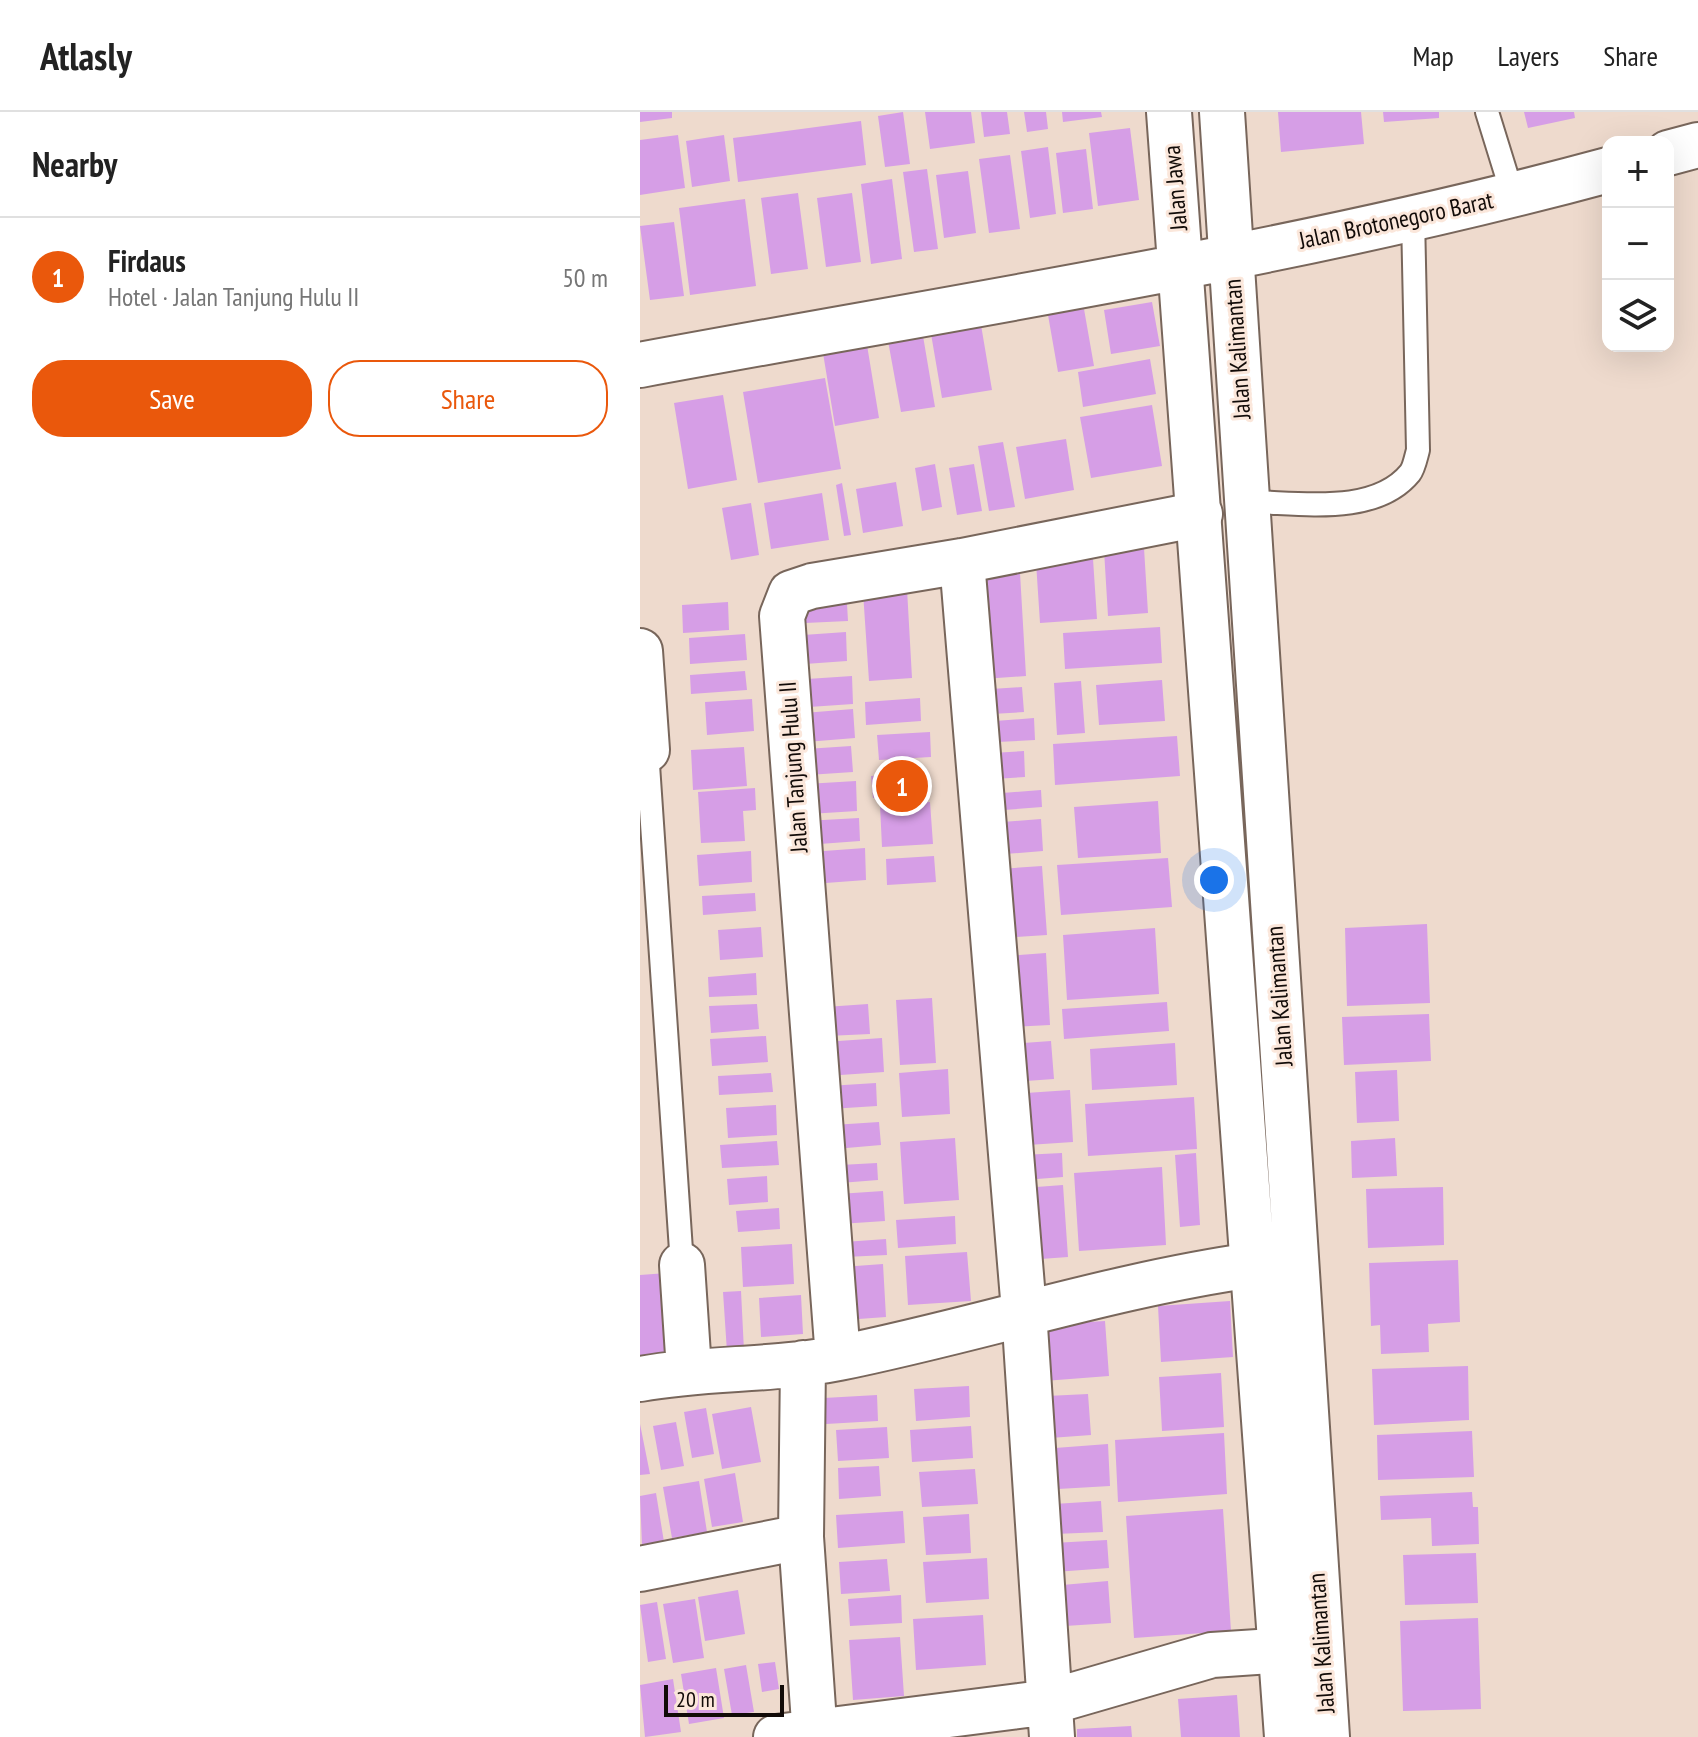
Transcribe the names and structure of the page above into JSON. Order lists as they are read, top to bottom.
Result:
{
  "streets": {
    "main road": [
      "Jalan Jawa",
      "Jalan Brotonegoro Barat",
      "Jalan Kalimantan",
      "Jalan Tanjung Hulu II"
    ]
  },
  "crossings": [
    ["Jalan Jawa", "Jalan Brotonegoro Barat"],
    ["Jalan Jawa", "Jalan Kalimantan"],
    ["Jalan Brotonegoro Barat", "Jalan Kalimantan"],
    ["Jalan Kalimantan", "Jalan Tanjung Hulu II"]
  ],
  "scale_bar": "20 m",
  "page": {
    "header": "Atlasly",
    "nav": ["Map", "Layers", "Share"],
    "heading": "Nearby",
    "map_buttons": ["+", "−"],
    "list": [
      {
        "mark": "1",
        "name": "Firdaus",
        "note": "Hotel · Jalan Tanjung Hulu II",
        "value": "50 m"
      }
    ],
    "buttons": ["Save", "Share"],
    "pins": "1",
    "scale": "20 m"
  }
}
